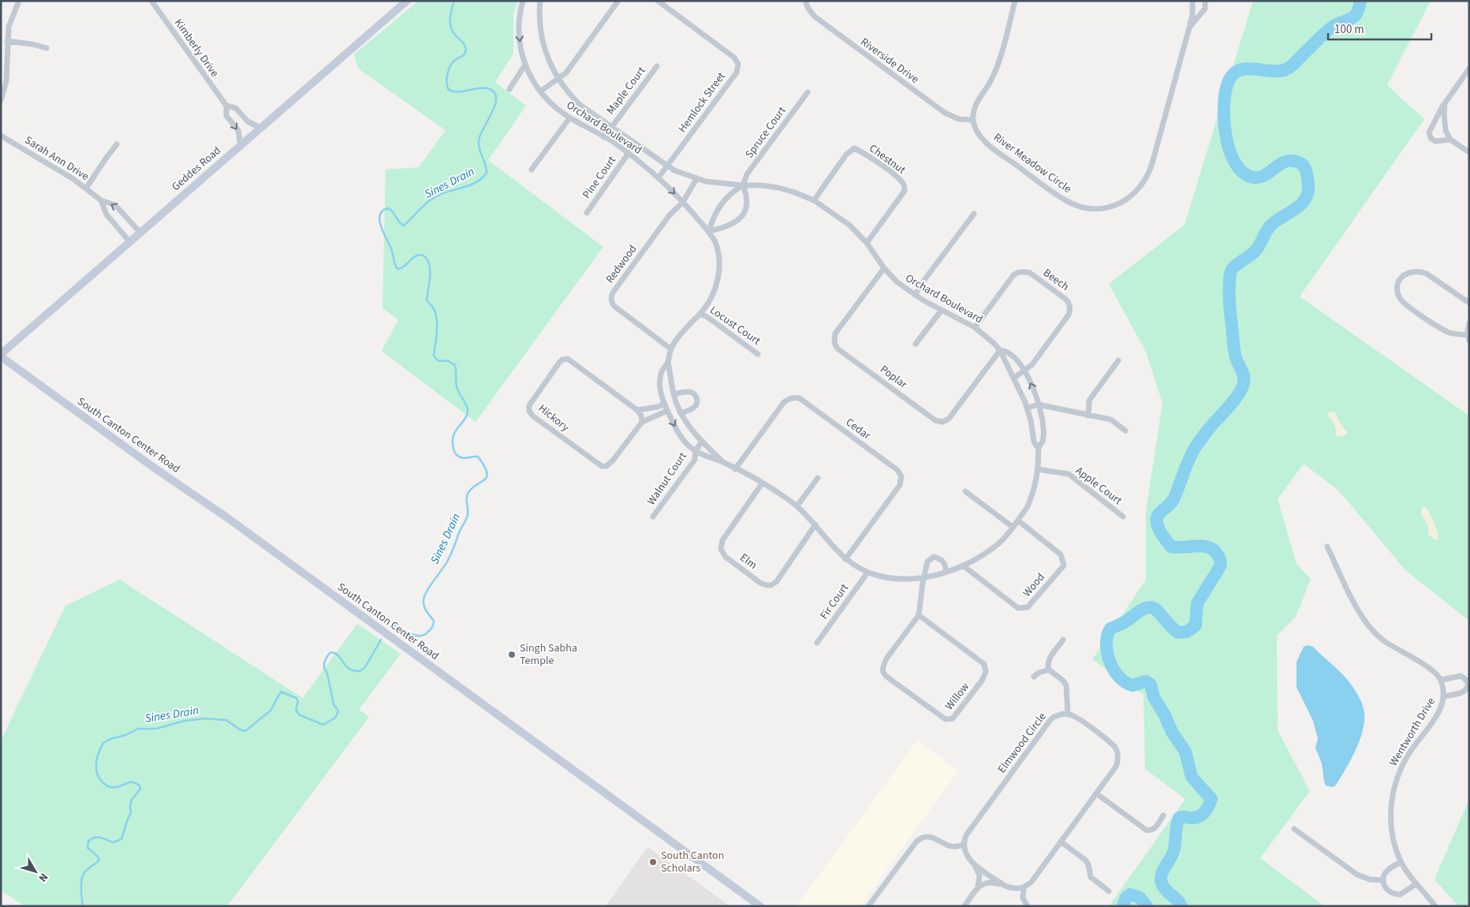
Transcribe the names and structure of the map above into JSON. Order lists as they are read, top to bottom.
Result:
{
  "streets": {
    "main road": ["Geddes Road", "South Canton Center Road"],
    "street": [
      "Kimberly Drive",
      "Riverside Drive",
      "Maple Court",
      "Hemlock Street",
      "Orchard Boulevard",
      "Spruce Court",
      "Sarah Ann Drive",
      "Chestnut",
      "River Meadow Circle",
      "Pine Court",
      "Redwood",
      "Beech",
      "Locust Court",
      "Poplar",
      "Hickory",
      "Cedar",
      "Walnut Court",
      "Apple Court",
      "Elm",
      "Wood",
      "Fir Court",
      "Willow",
      "Wentworth Drive",
      "Elmwood Circle"
    ]
  },
  "crossings": [
    ["Kimberly Drive", "Geddes Road"],
    ["Riverside Drive", "River Meadow Circle"],
    ["Maple Court", "Orchard Boulevard"],
    ["Hemlock Street", "Orchard Boulevard"],
    ["Orchard Boulevard", "Spruce Court"],
    ["Orchard Boulevard", "Chestnut"],
    ["Orchard Boulevard", "Pine Court"],
    ["Orchard Boulevard", "Redwood"],
    ["Orchard Boulevard", "Beech"],
    ["Orchard Boulevard", "Locust Court"],
    ["Orchard Boulevard", "Poplar"],
    ["Orchard Boulevard", "Hickory"],
    ["Orchard Boulevard", "Cedar"],
    ["Orchard Boulevard", "Walnut Court"],
    ["Orchard Boulevard", "Apple Court"],
    ["Orchard Boulevard", "Elm"],
    ["Orchard Boulevard", "Wood"],
    ["Orchard Boulevard", "Fir Court"],
    ["Orchard Boulevard", "Willow"],
    ["Sarah Ann Drive", "Geddes Road"],
    ["Geddes Road", "South Canton Center Road"]
  ],
  "water": ["Sines Drain"],
  "places": ["Singh Sabha Temple", "South Canton Scholars"],
  "scale_bar": "100 m",
  "north": "bottom right"
}
